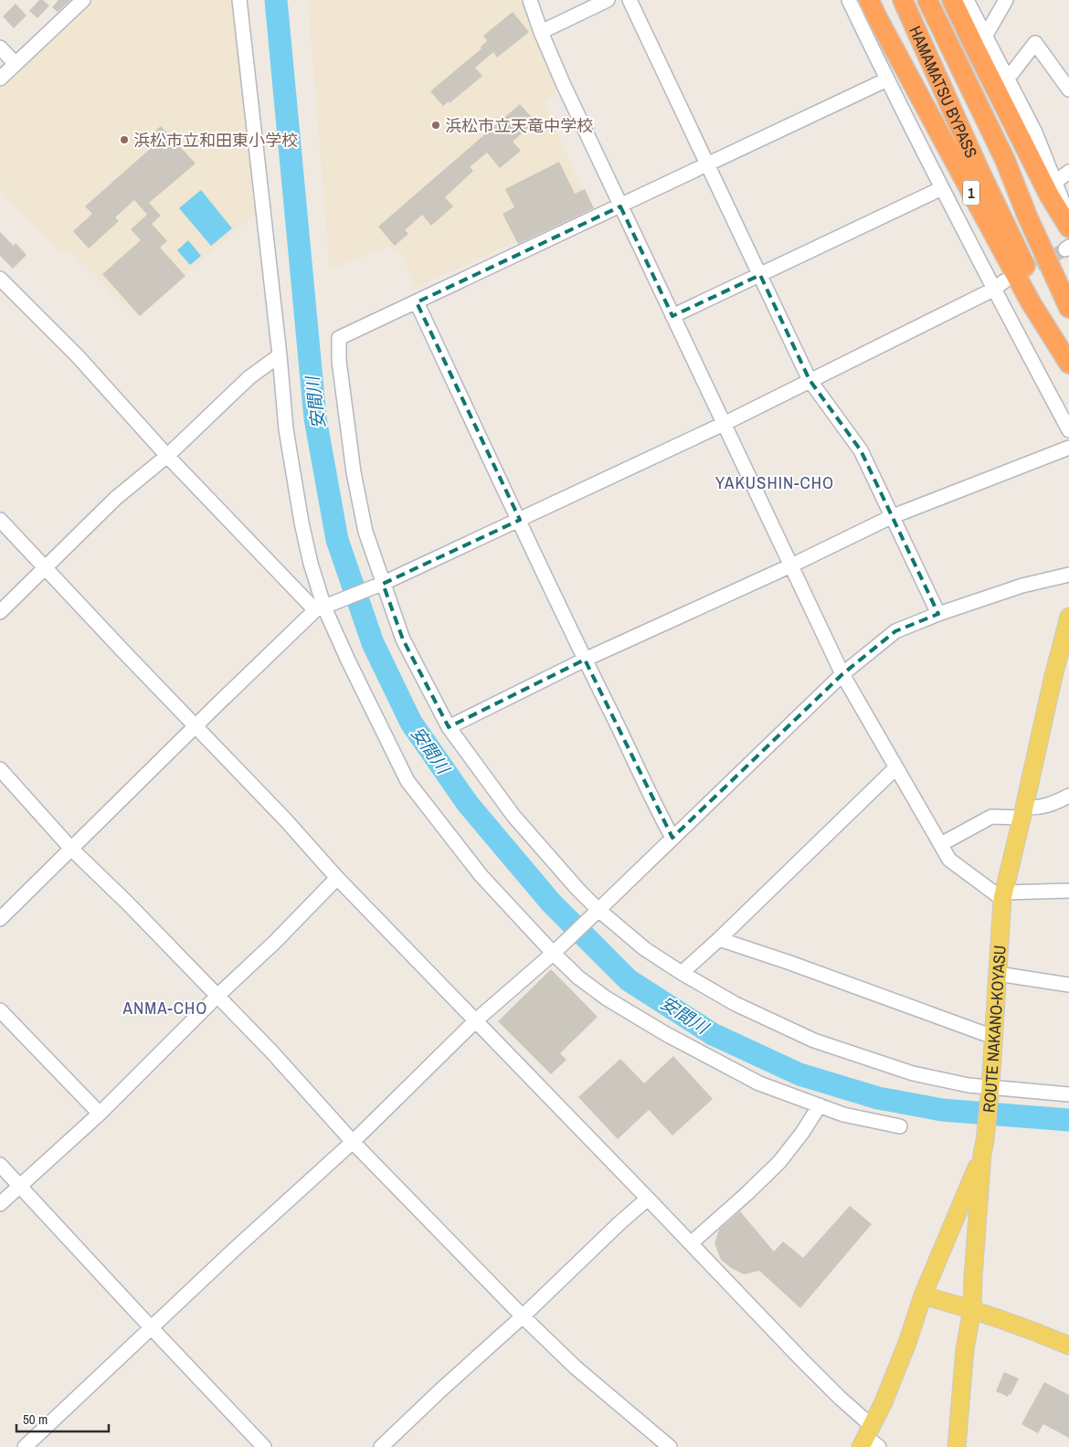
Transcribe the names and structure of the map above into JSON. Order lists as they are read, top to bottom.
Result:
{
  "streets": {
    "highway": ["HAMAMATSU BYPASS", "1"],
    "main road": ["ROUTE NAKANO-KOYASU"]
  },
  "districts": ["YAKUSHIN-CHO", "ANMA-CHO"],
  "water": ["安間川"],
  "places": ["浜松市立天竜中学校", "浜松市立和田東小学校"],
  "scale_bar": "50 m"
}
